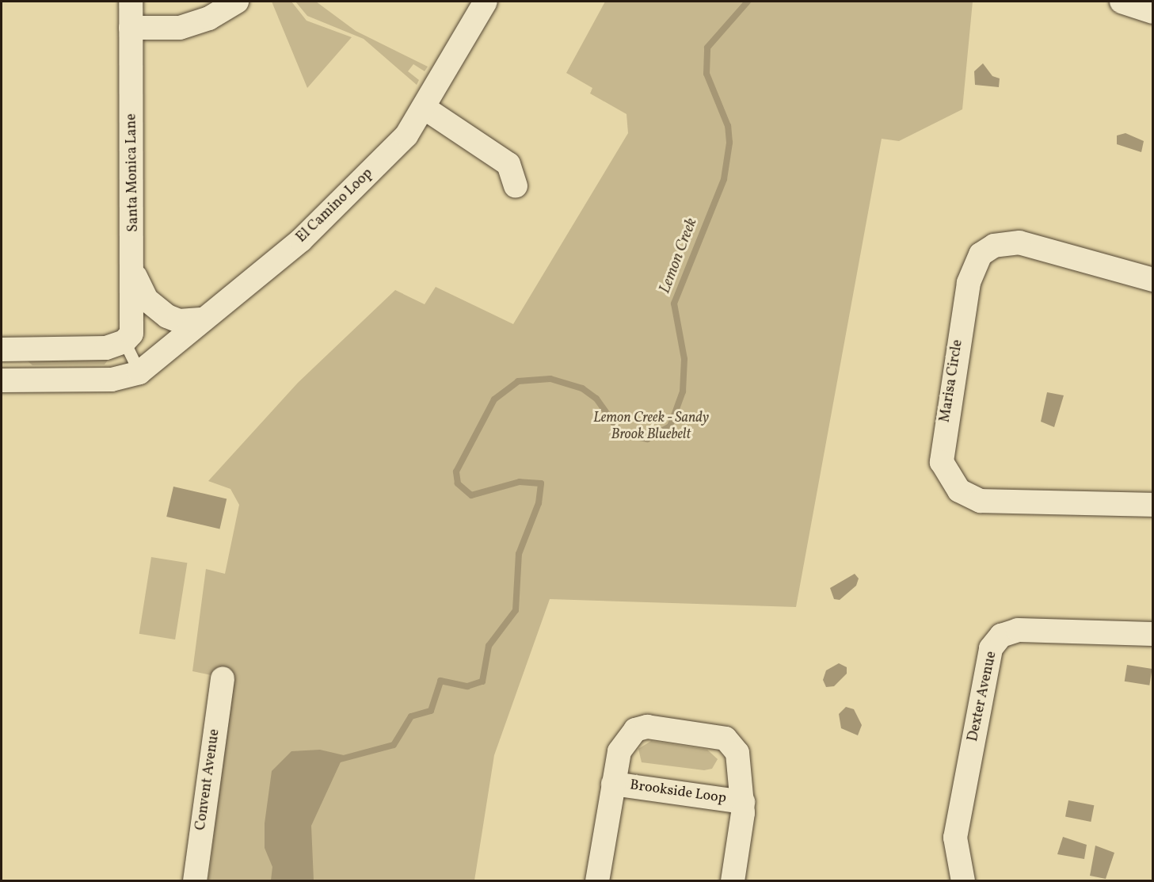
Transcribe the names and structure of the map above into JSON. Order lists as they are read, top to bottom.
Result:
{
  "streets": {
    "street": [
      "Santa Monica Lane",
      "El Camino Loop",
      "Marisa Circle",
      "Dexter Avenue",
      "Convent Avenue",
      "Brookside Loop"
    ]
  },
  "water": ["Lemon Creek"],
  "parks": ["Lemon Creek - Sandy Brook Bluebelt"]
}
